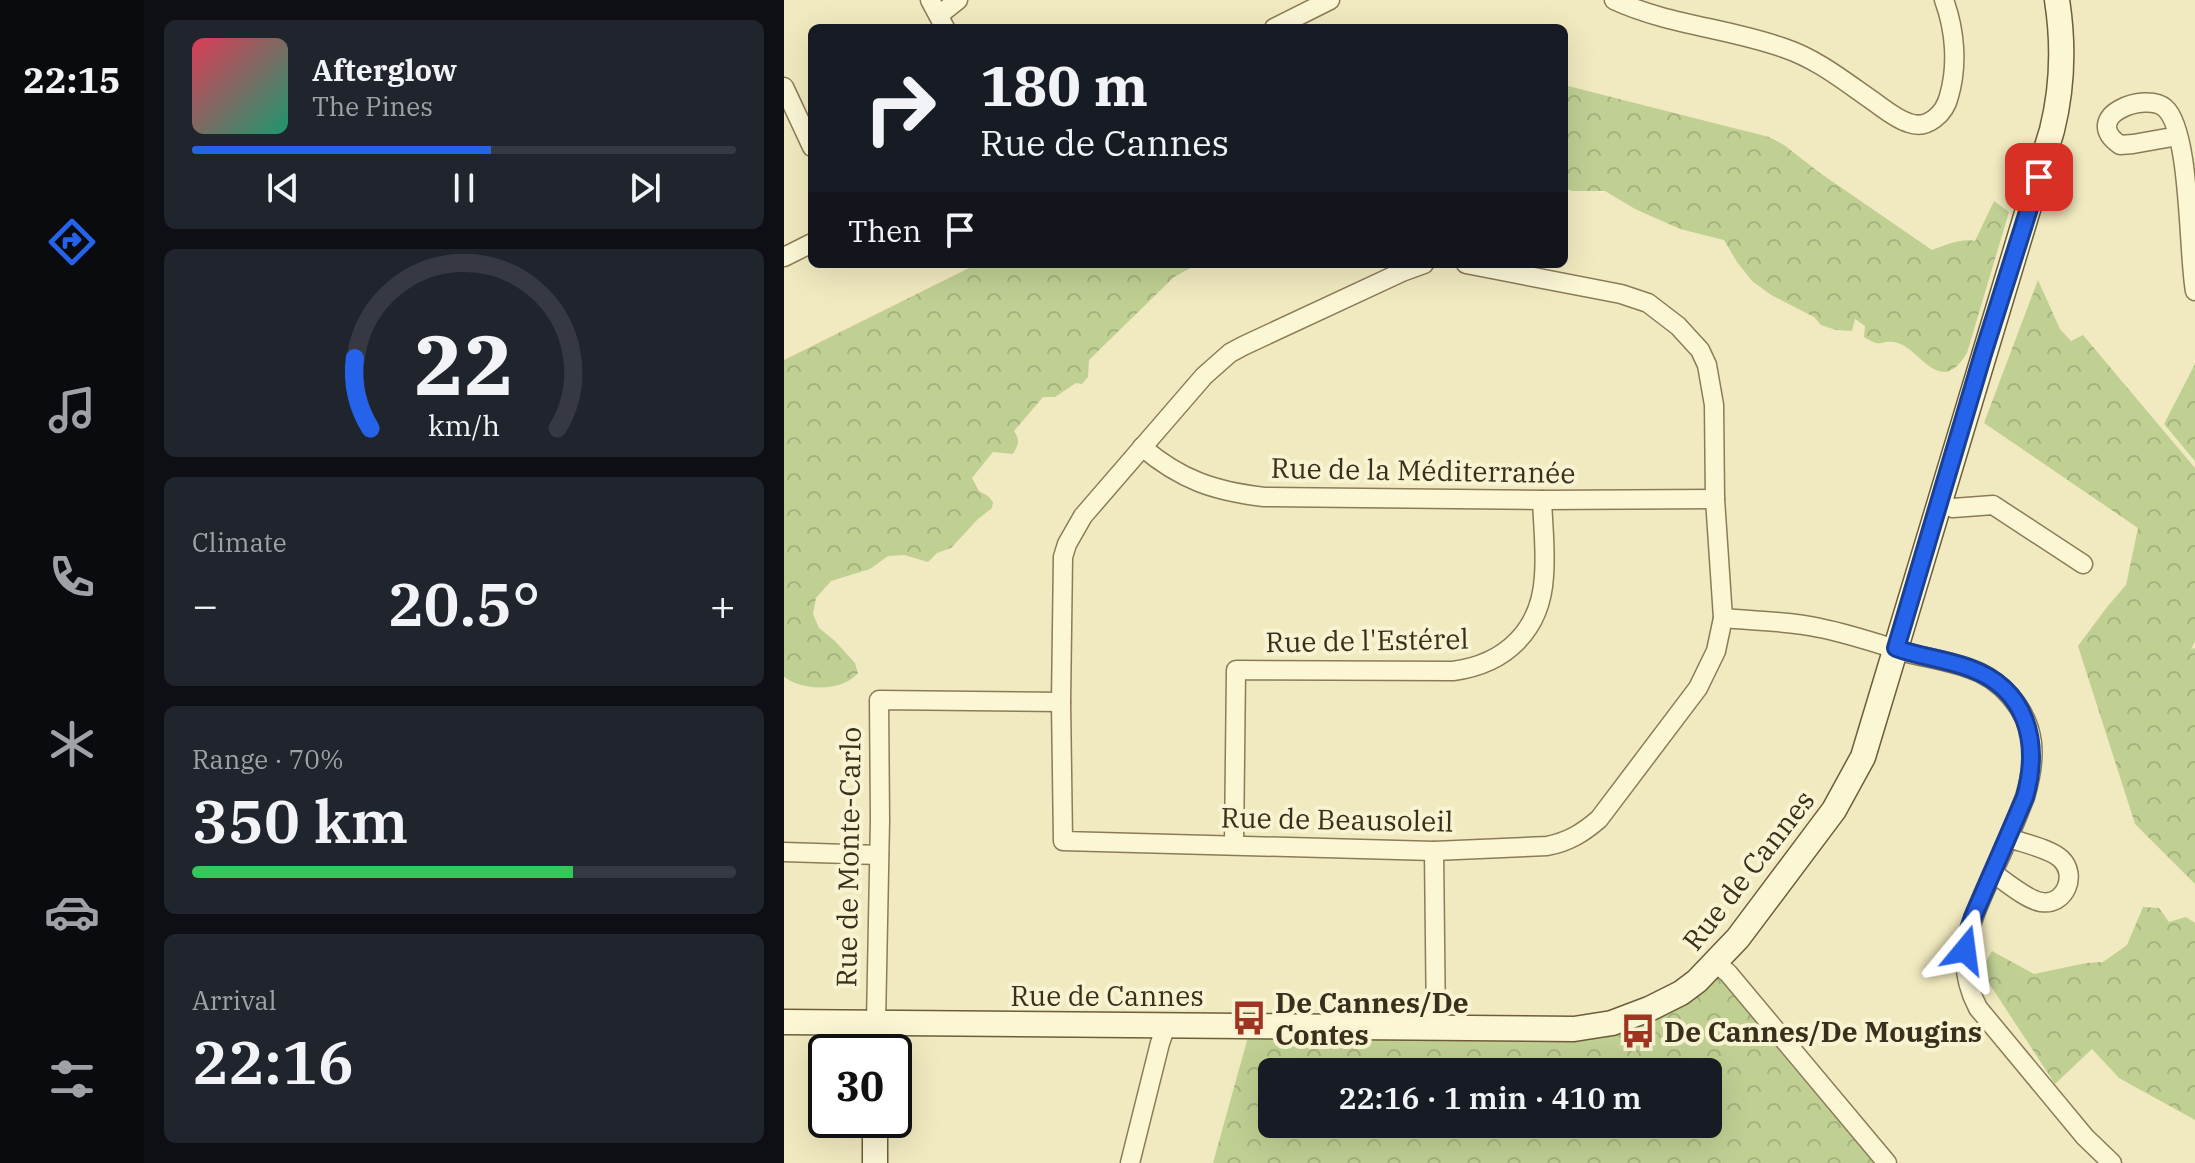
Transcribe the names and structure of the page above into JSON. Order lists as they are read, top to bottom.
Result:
{
  "streets": {
    "street": [
      "Rue de la Méditerranée",
      "Rue de l'Estérel",
      "Rue de Beausoleil",
      "Rue de Monte-Carlo",
      "Rue de Cannes"
    ]
  },
  "crossings": [
    ["Rue de la Méditerranée", "Rue de l'Estérel"],
    ["Rue de la Méditerranée", "Rue de Beausoleil"],
    ["Rue de l'Estérel", "Rue de Beausoleil"],
    ["Rue de Beausoleil", "Rue de Monte-Carlo"],
    ["Rue de Monte-Carlo", "Rue de Cannes"]
  ],
  "places": {
    "bus stop": ["De Cannes/De Contes", "De Cannes/De Mougins"]
  },
  "page": {
    "tabs": "22:15",
    "turn": ["180 m", "Rue de Cannes"],
    "song": ["Afterglow", "The Pines"],
    "then": "Then",
    "tile": [
      "Climate",
      ["Range · 70%", "350 km"],
      ["Arrival", "22:16"]
    ],
    "heat": ["−", "20.5°", "+"],
    "limit": "30",
    "trip": "22:16 · 1 min · 410 m",
    "gauge": ["22", "km/h"]
  }
}
